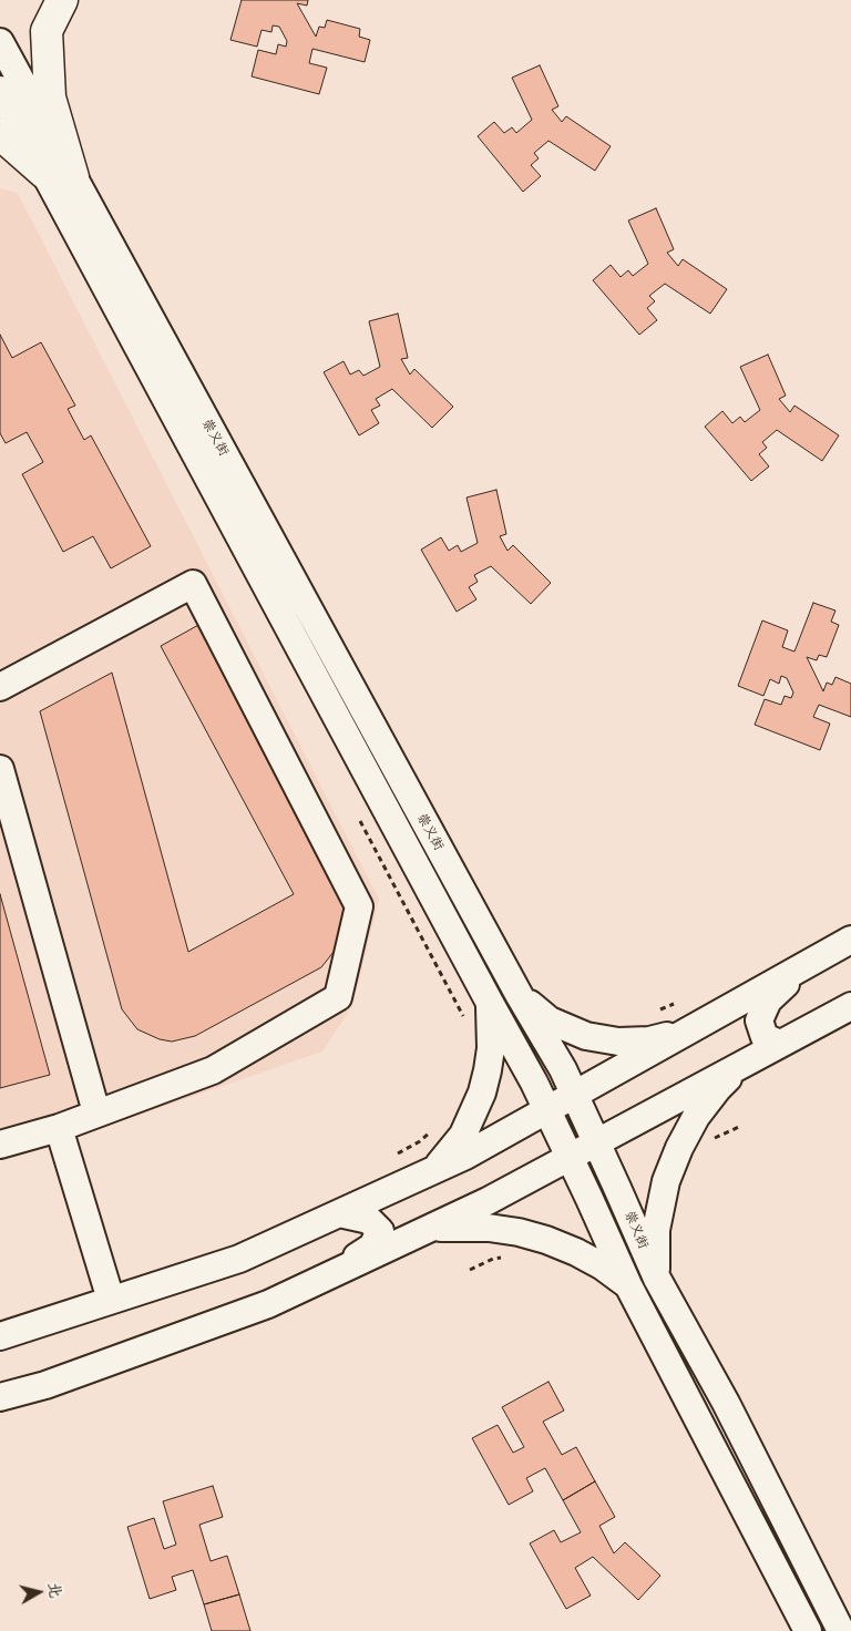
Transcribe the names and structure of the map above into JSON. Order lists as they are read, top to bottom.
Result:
{
  "streets": {
    "street": ["崇义街"]
  },
  "north": "right"
}
